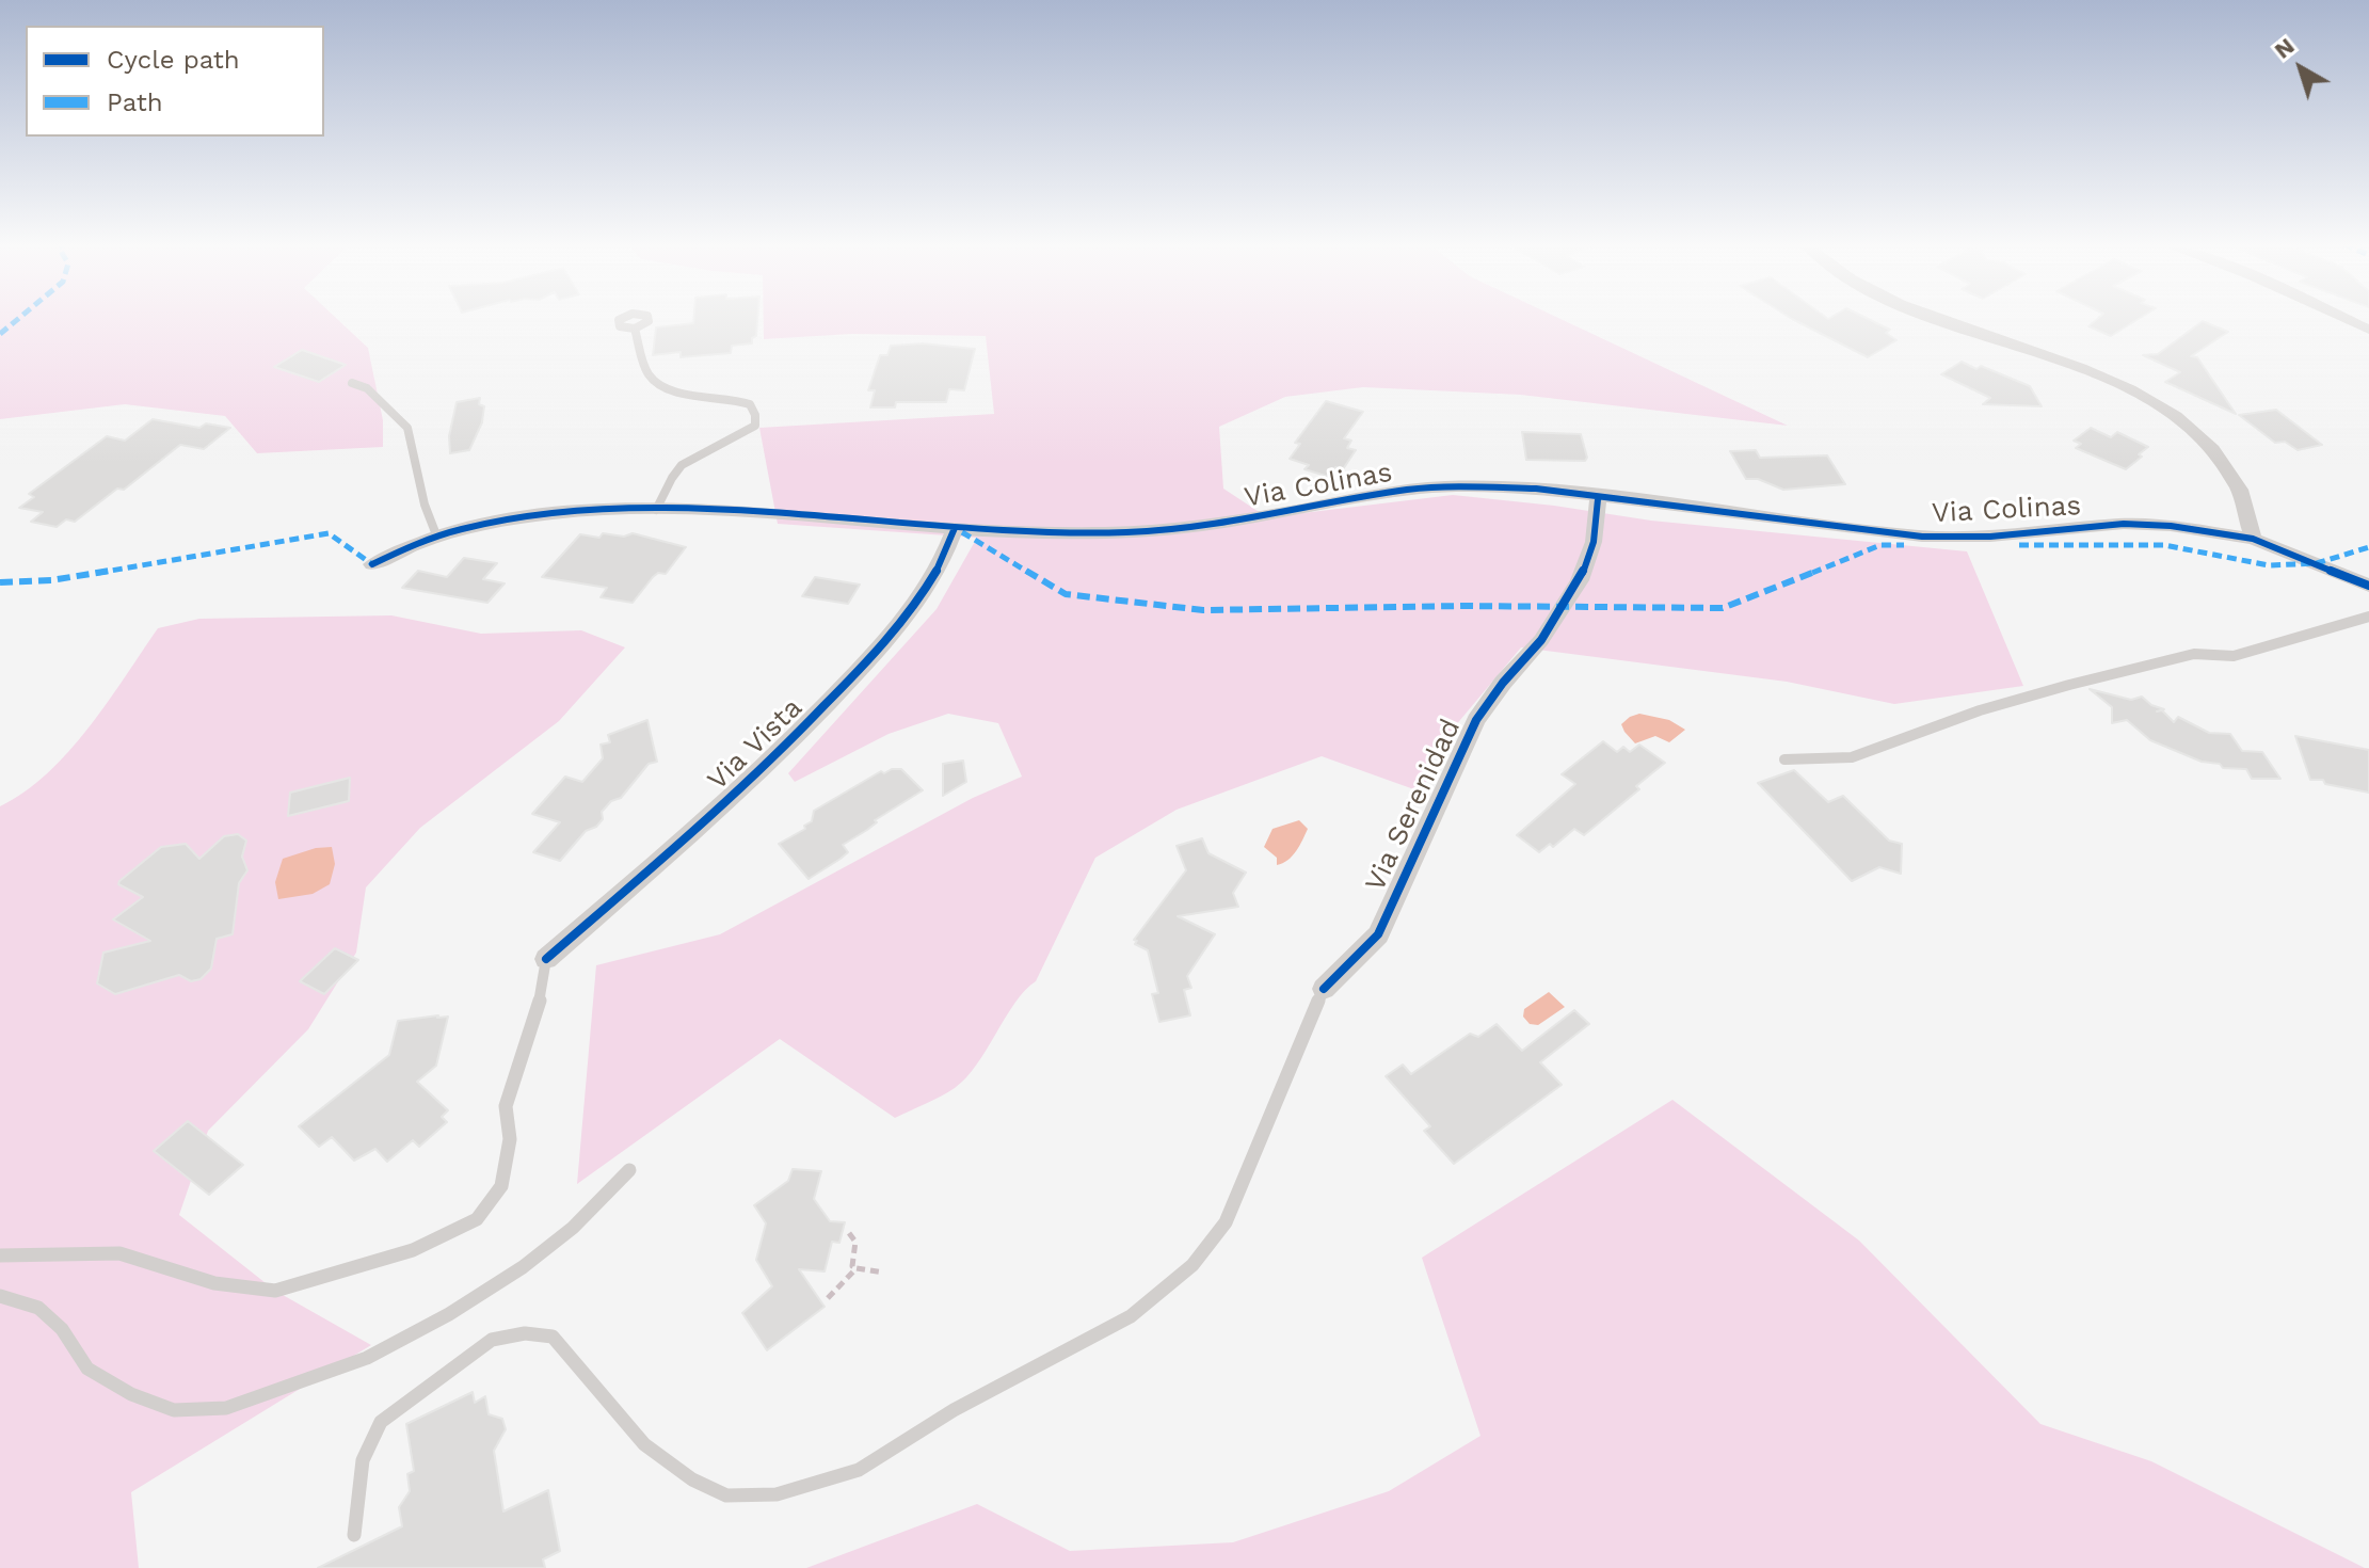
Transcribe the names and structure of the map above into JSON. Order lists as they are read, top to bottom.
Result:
{
  "streets": {
    "street": ["Via Colinas", "Via Vista", "Via Serenidad"]
  },
  "crossings": [
    ["Via Colinas", "Via Vista"],
    ["Via Colinas", "Via Serenidad"]
  ],
  "legend": ["Cycle path", "Path"],
  "north": "top left"
}
